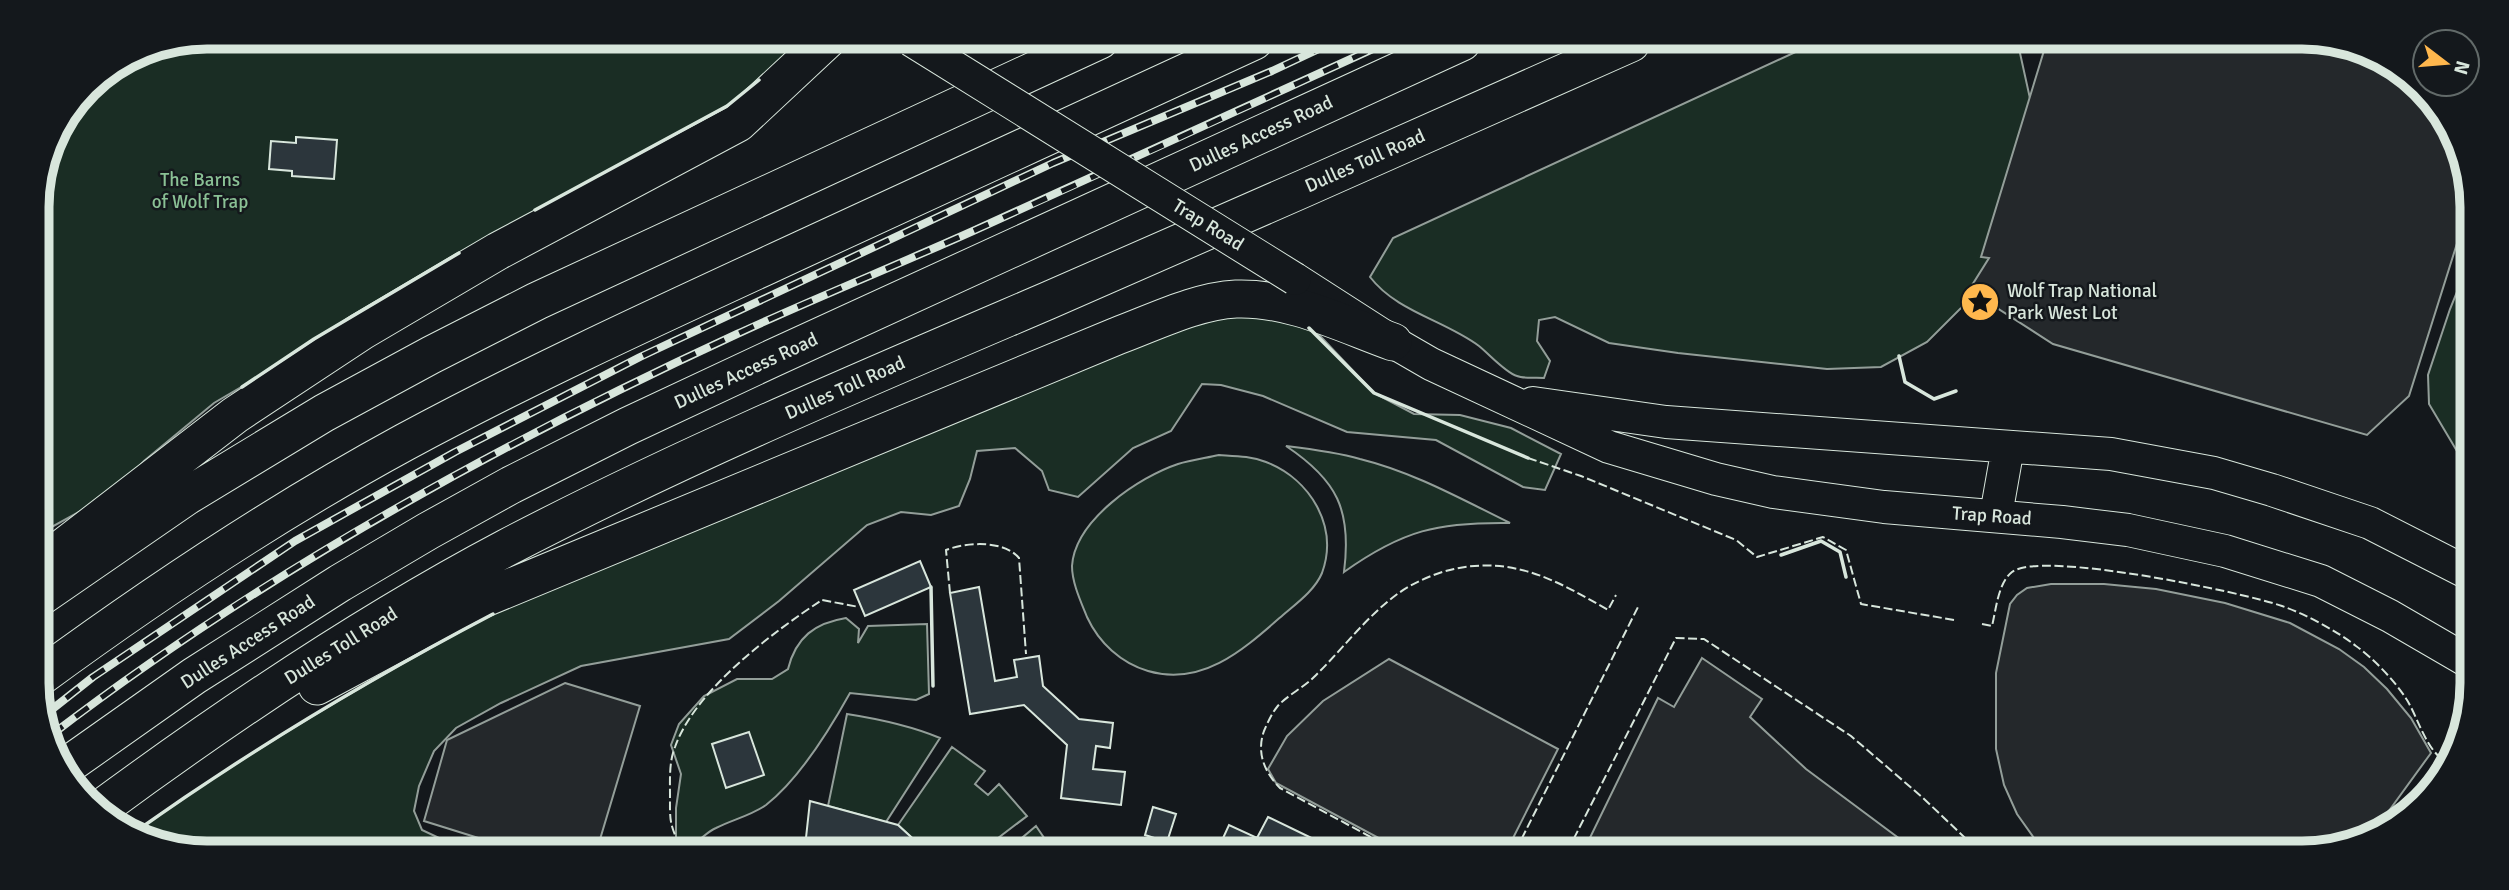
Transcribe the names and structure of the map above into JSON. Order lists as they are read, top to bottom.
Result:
{
  "streets": {
    "highway": ["Dulles Access Road", "Dulles Toll Road"],
    "main road": ["Trap Road"]
  },
  "parks": ["The Barns of Wolf Trap"],
  "places": {
    "place": ["Wolf Trap National Park West Lot"]
  },
  "north": "right"
}
